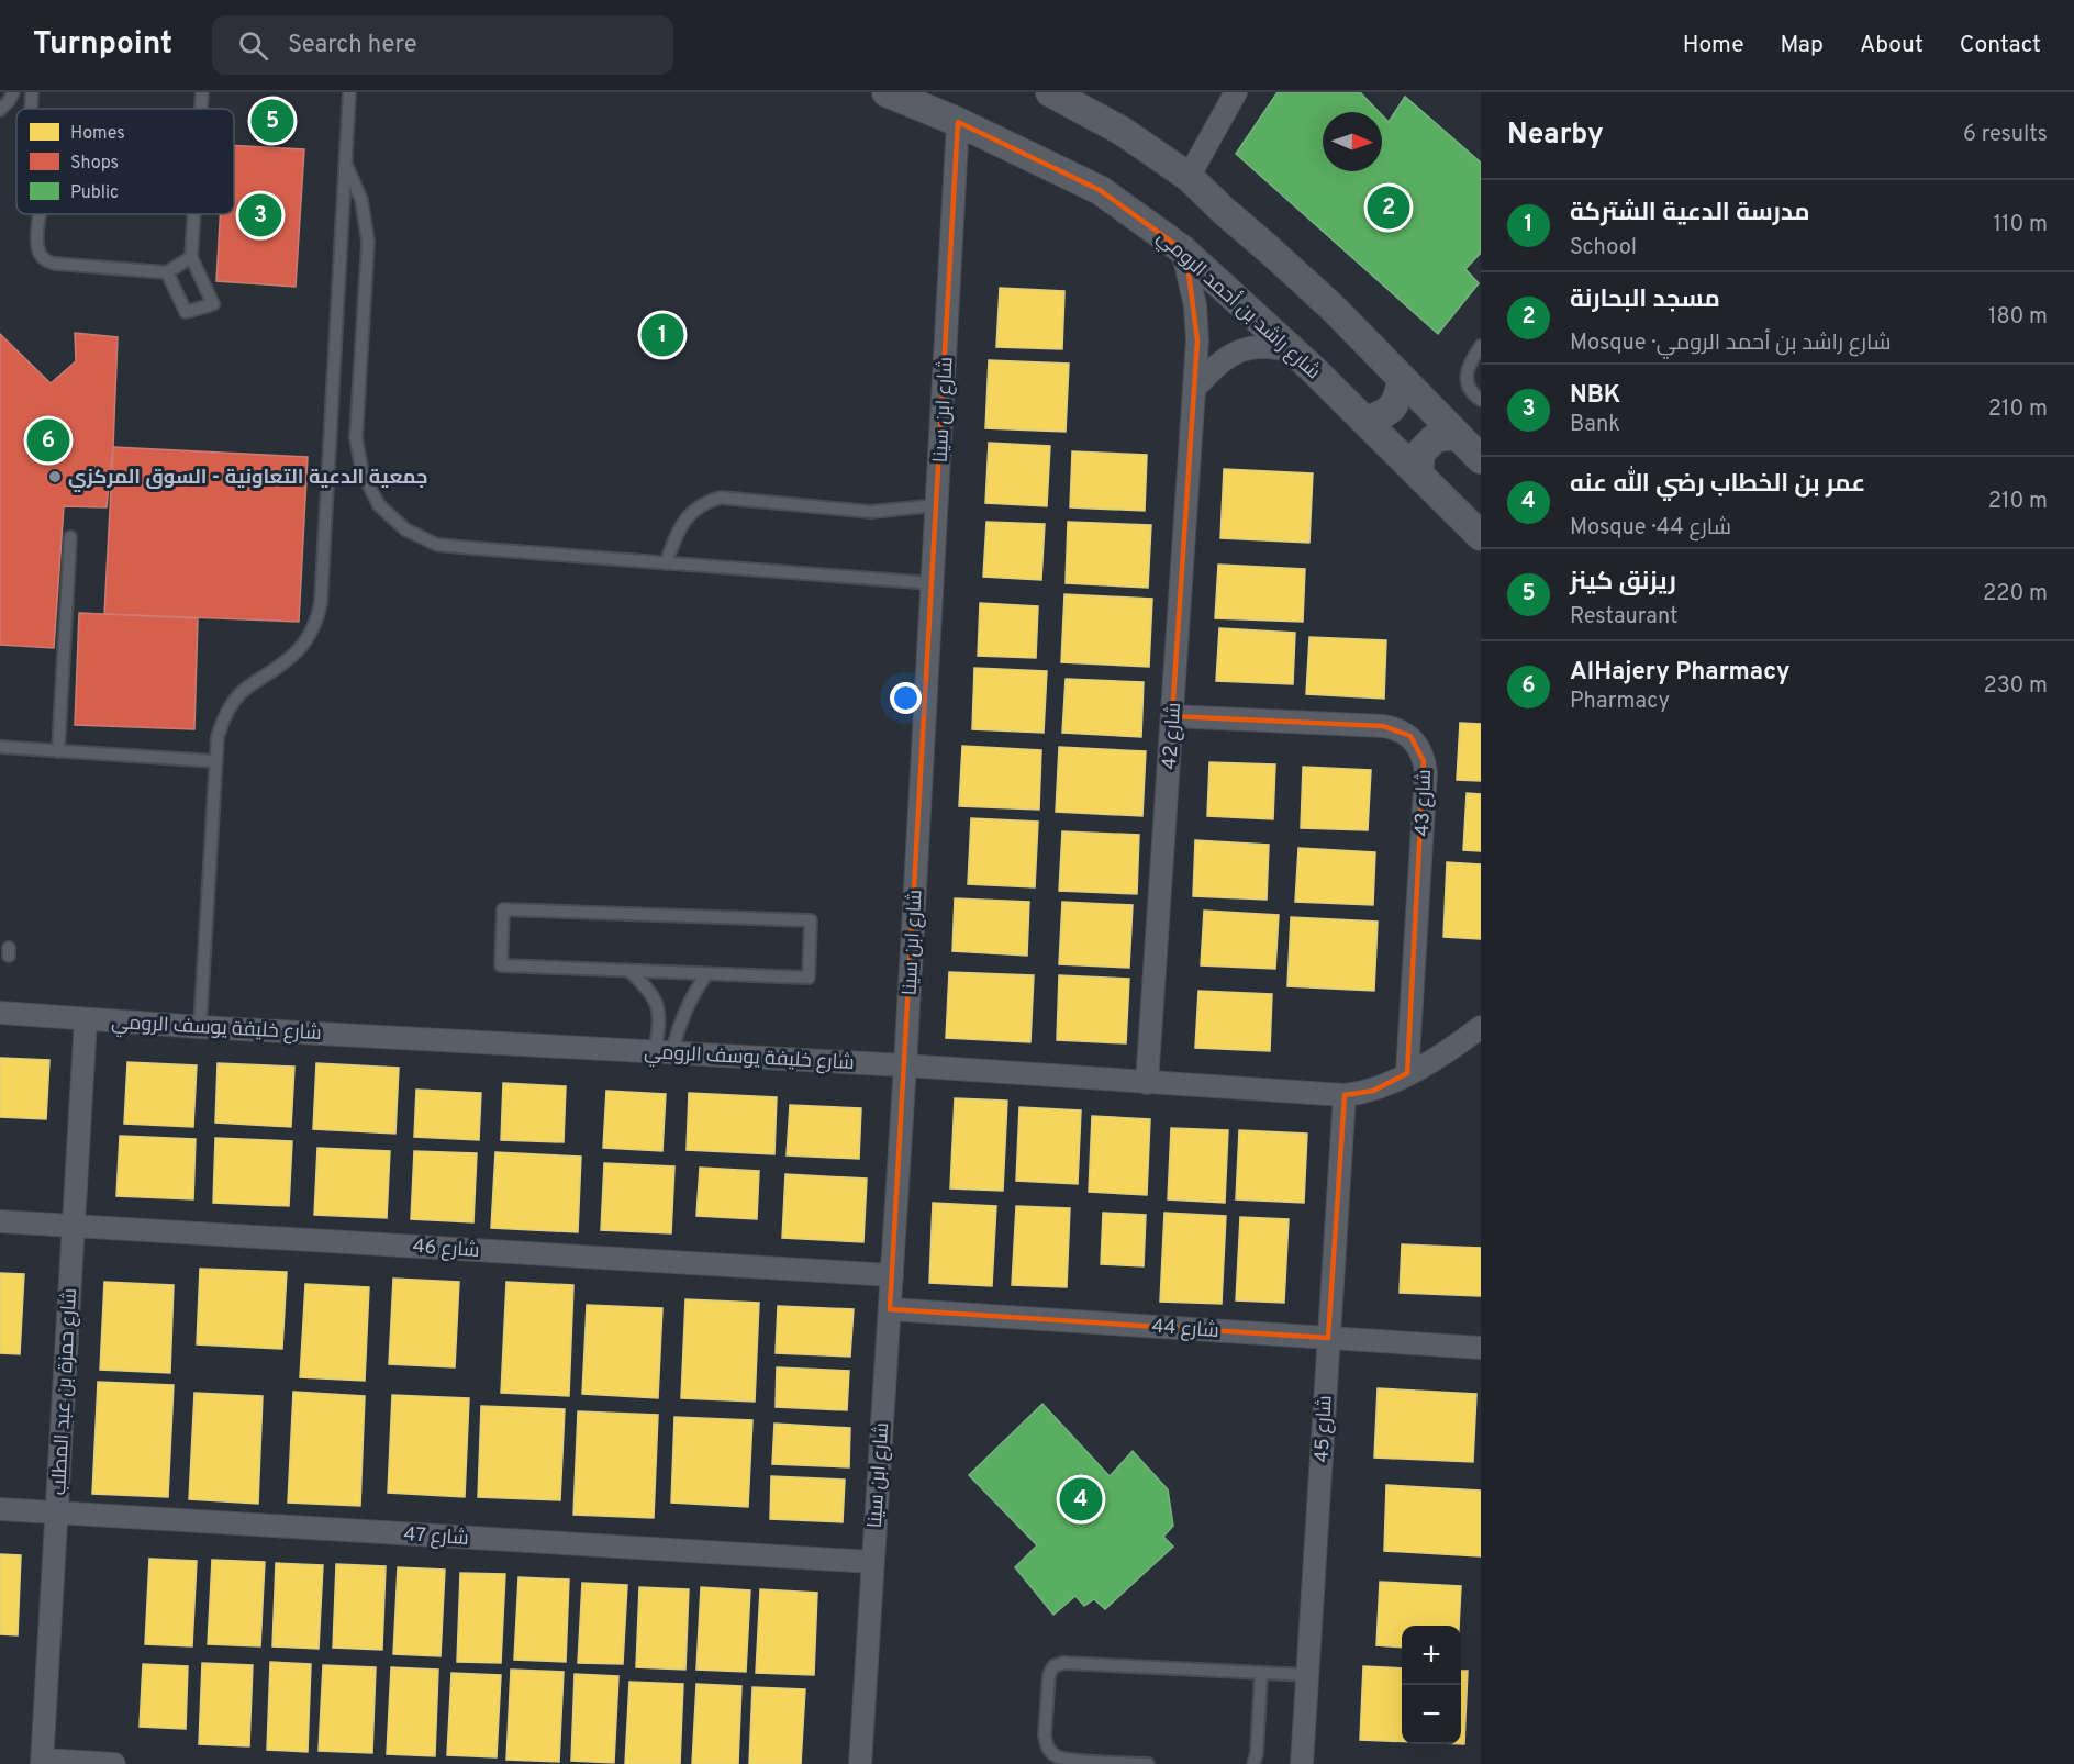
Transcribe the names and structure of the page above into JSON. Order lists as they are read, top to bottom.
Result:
{
  "streets": {
    "street": [
      "شارع راشد بن أحمد الرومي",
      "شارع ابن سينا",
      "شارع 42",
      "شارع 43",
      "شارع خليفة يوسف الرومي",
      "شارع 46",
      "شارع 44",
      "شارع حمزة بن عبد المطلب",
      "شارع 45",
      "شارع 47"
    ]
  },
  "crossings": [
    ["شارع راشد بن أحمد الرومي", "شارع ابن سينا"],
    ["شارع راشد بن أحمد الرومي", "شارع 42"],
    ["شارع ابن سينا", "شارع خليفة يوسف الرومي"],
    ["شارع ابن سينا", "شارع 46"],
    ["شارع ابن سينا", "شارع 44"],
    ["شارع ابن سينا", "شارع 47"],
    ["شارع 42", "شارع 43"],
    ["شارع 42", "شارع خليفة يوسف الرومي"],
    ["شارع 43", "شارع خليفة يوسف الرومي"],
    ["شارع خليفة يوسف الرومي", "شارع حمزة بن عبد المطلب"],
    ["شارع خليفة يوسف الرومي", "شارع 45"],
    ["شارع 46", "شارع حمزة بن عبد المطلب"],
    ["شارع 44", "شارع 45"],
    ["شارع حمزة بن عبد المطلب", "شارع 47"]
  ],
  "places": ["جمعية الدعية التعاونية - السوق المركزي"],
  "legend": ["Homes", "Shops", "Public"],
  "north": "right",
  "page": {
    "header": "Turnpoint",
    "search": "Search here",
    "nav": [
      "Home",
      "Map",
      "About",
      "Contact"
    ],
    "heading": ["Nearby", "6 results"],
    "pins": [
      "5",
      "2",
      "3",
      "1",
      "6",
      "4"
    ],
    "list": [
      {
        "mark": "1",
        "name": "مدرسة الدعية الشتركة",
        "note": "School",
        "value": "110 m"
      },
      {
        "mark": "2",
        "name": "مسجد البحارنة",
        "note": "Mosque · شارع راشد بن أحمد الرومي",
        "value": "180 m"
      },
      {
        "mark": "3",
        "name": "NBK",
        "note": "Bank",
        "value": "210 m"
      },
      {
        "mark": "4",
        "name": "عمر بن الخطاب رضي الله عنه",
        "note": "Mosque · شارع 44",
        "value": "210 m"
      },
      {
        "mark": "5",
        "name": "ريزنق كينز",
        "note": "Restaurant",
        "value": "220 m"
      },
      {
        "mark": "6",
        "name": "AlHajery Pharmacy",
        "note": "Pharmacy",
        "value": "230 m"
      }
    ],
    "map_buttons": ["+", "−"]
  }
}
